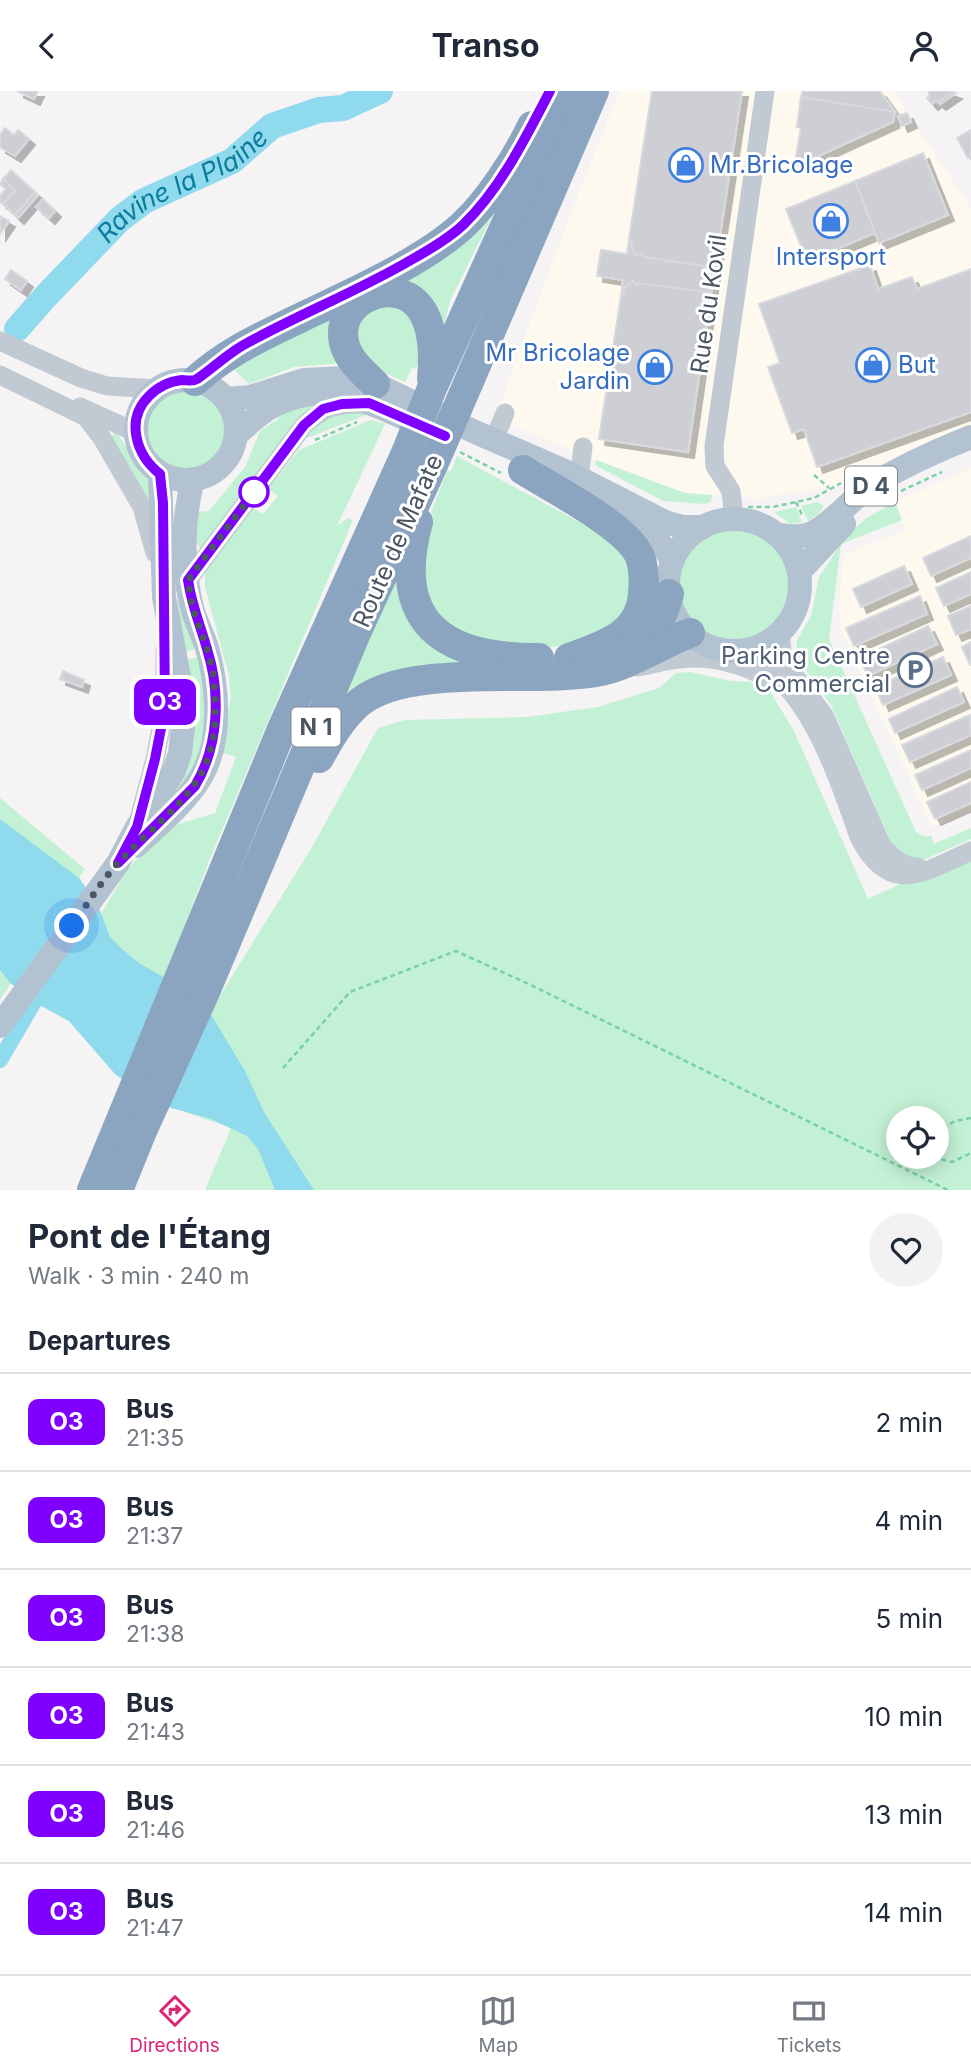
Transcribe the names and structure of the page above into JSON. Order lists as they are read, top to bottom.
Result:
{
  "streets": {
    "highway": ["Route de Mafate", "N 1"],
    "main road": ["D 4"],
    "street": ["Rue du Kovil"]
  },
  "crossings": [
    ["Rue du Kovil", "D 4"],
    ["Route de Mafate", "N 1"]
  ],
  "water": ["Ravine la Plaine"],
  "places": {
    "shop": [
      "Mr.Bricolage",
      "Intersport",
      "But",
      "Mr Bricolage Jardin"
    ],
    "parking": ["Parking Centre Commercial"]
  },
  "lines": ["bus line O3"],
  "page": {
    "header": "Transo",
    "on_map": "O3",
    "heading": [
      ["Pont de l'Étang", "Walk · 3 min · 240 m"],
      "Departures"
    ],
    "list": [
      {
        "mark": "O3",
        "name": "Bus",
        "note": "21:35",
        "value": "2 min"
      },
      {
        "mark": "O3",
        "name": "Bus",
        "note": "21:37",
        "value": "4 min"
      },
      {
        "mark": "O3",
        "name": "Bus",
        "note": "21:38",
        "value": "5 min"
      },
      {
        "mark": "O3",
        "name": "Bus",
        "note": "21:43",
        "value": "10 min"
      },
      {
        "mark": "O3",
        "name": "Bus",
        "note": "21:46",
        "value": "13 min"
      },
      {
        "mark": "O3",
        "name": "Bus",
        "note": "21:47",
        "value": "14 min"
      }
    ],
    "tabs": ["Directions", "Map", "Tickets"]
  }
}
